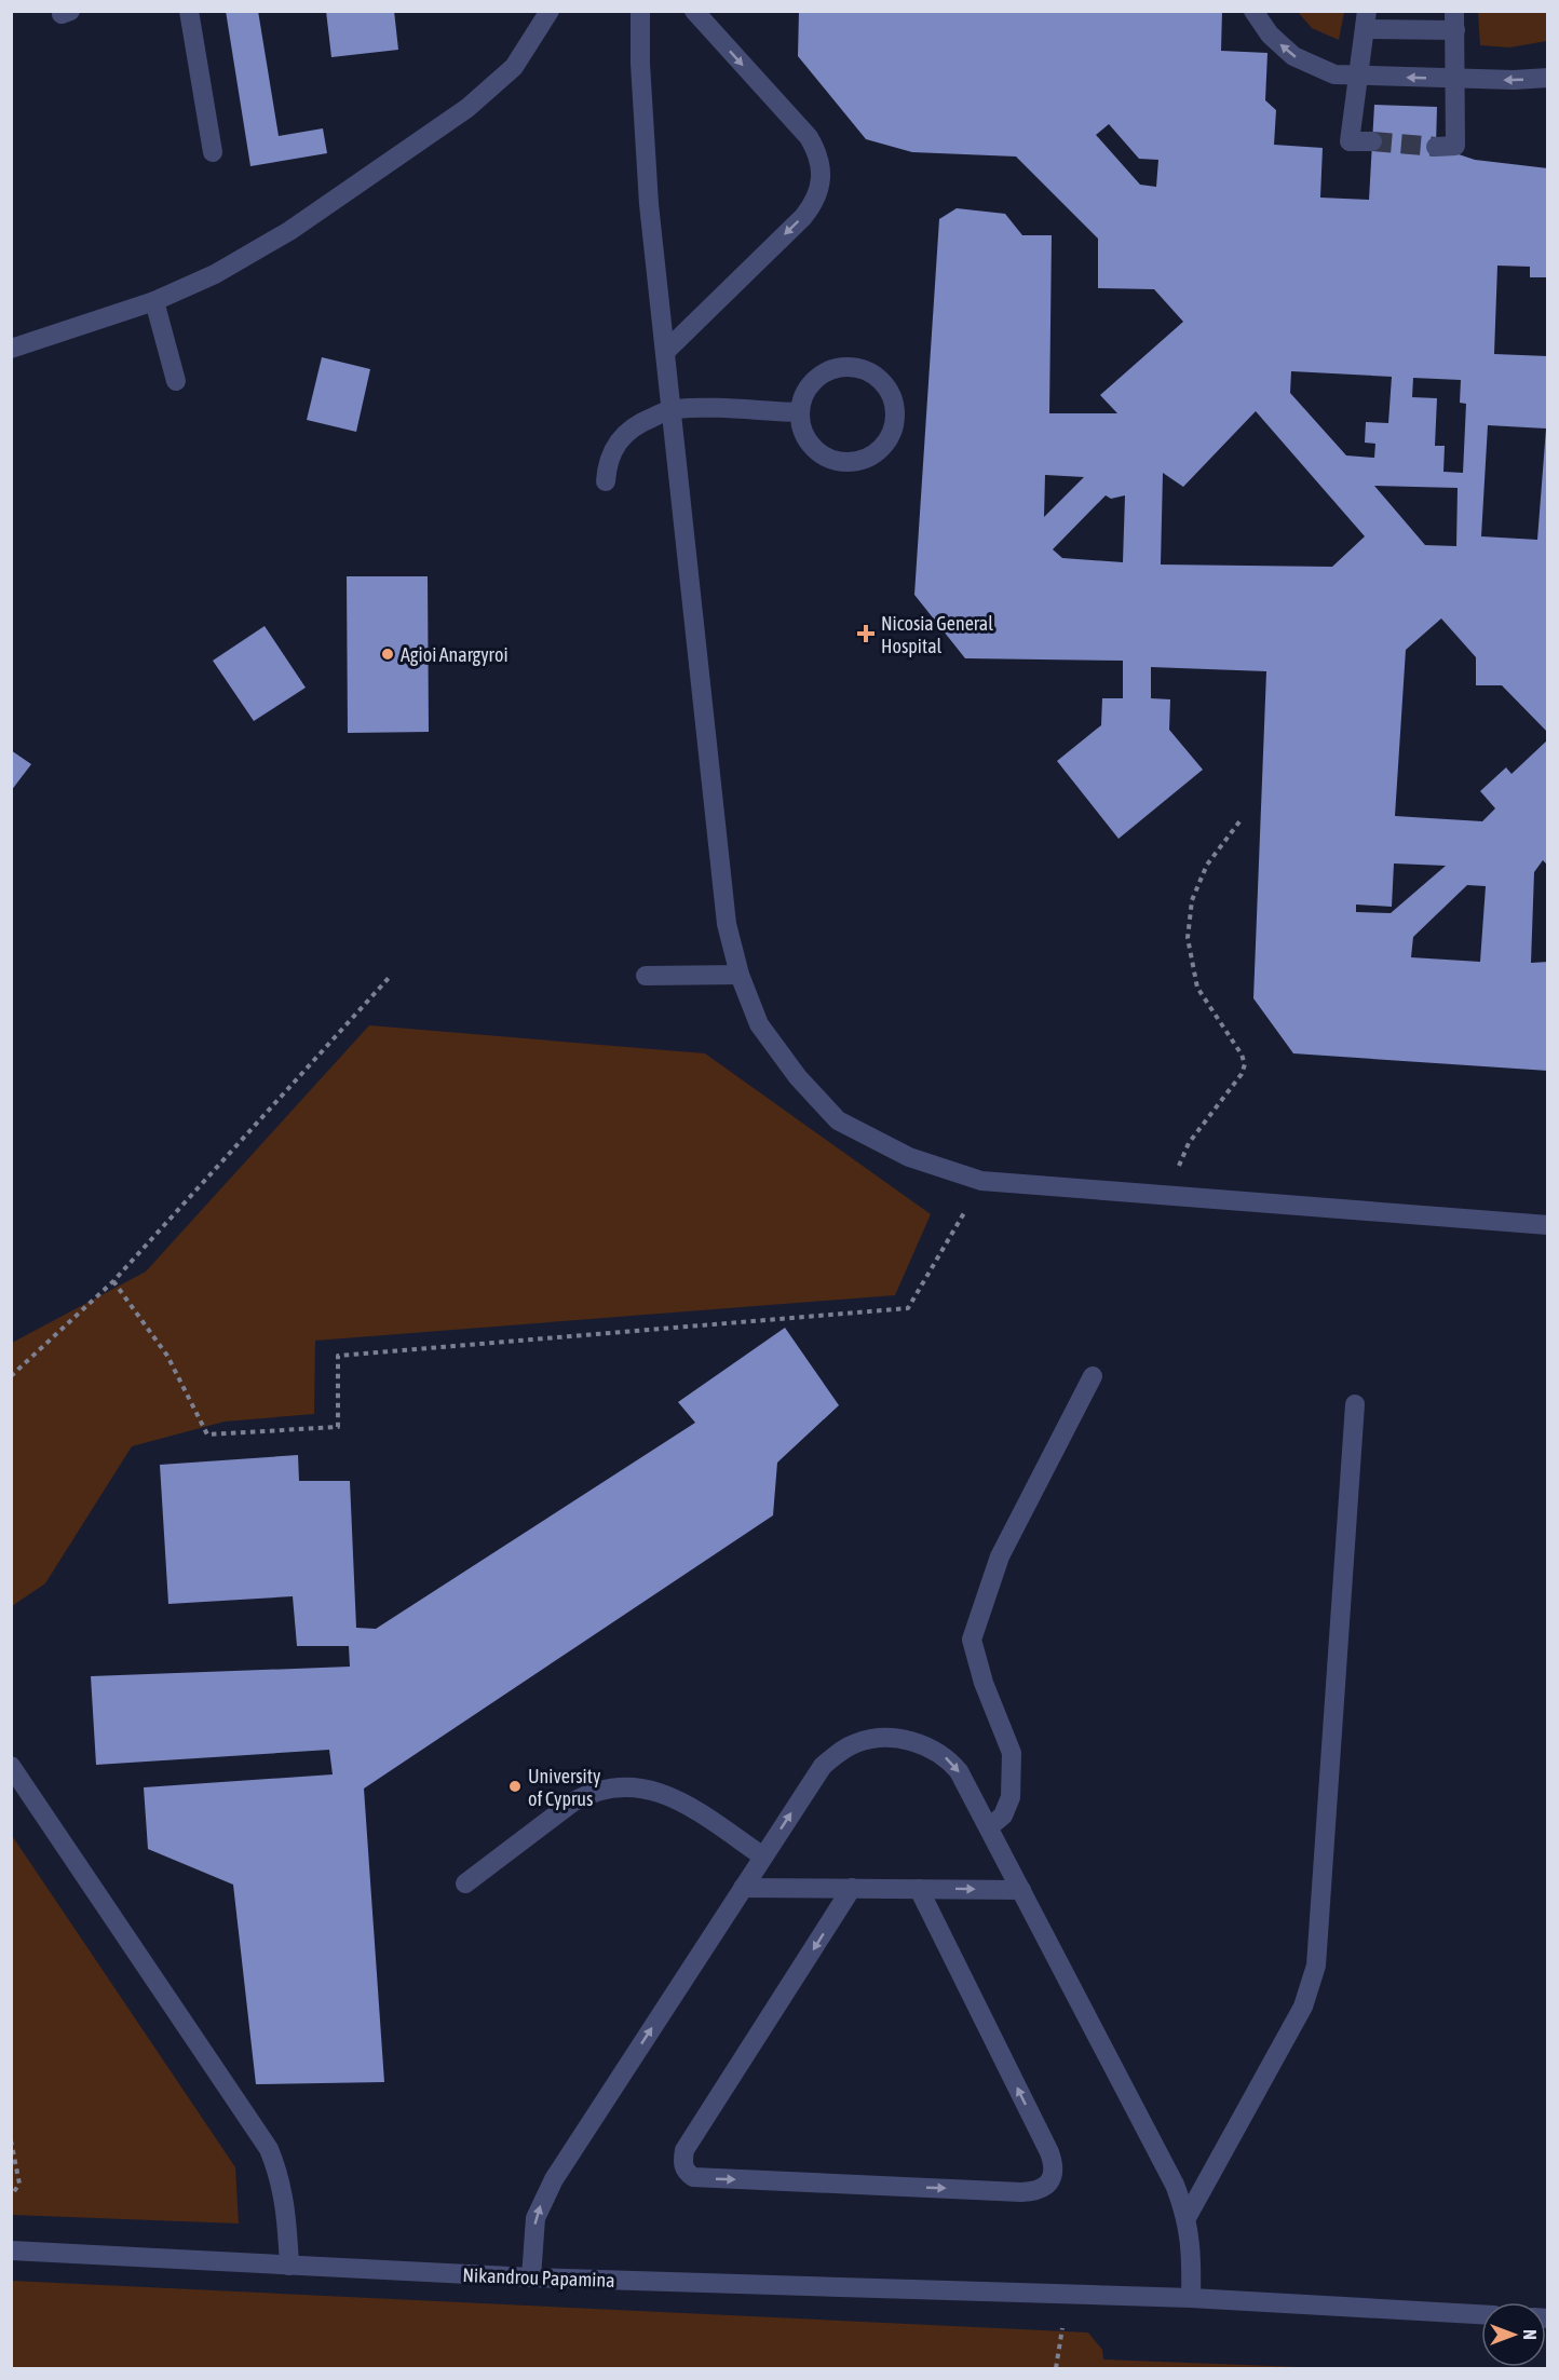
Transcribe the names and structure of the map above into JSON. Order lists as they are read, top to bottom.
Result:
{
  "streets": {
    "street": ["Nikandrou Papamina"]
  },
  "places": {
    "health": ["Nicosia General Hospital"],
    "other": ["Agioi Anargyroi", "University of Cyprus"]
  },
  "north": "right"
}
